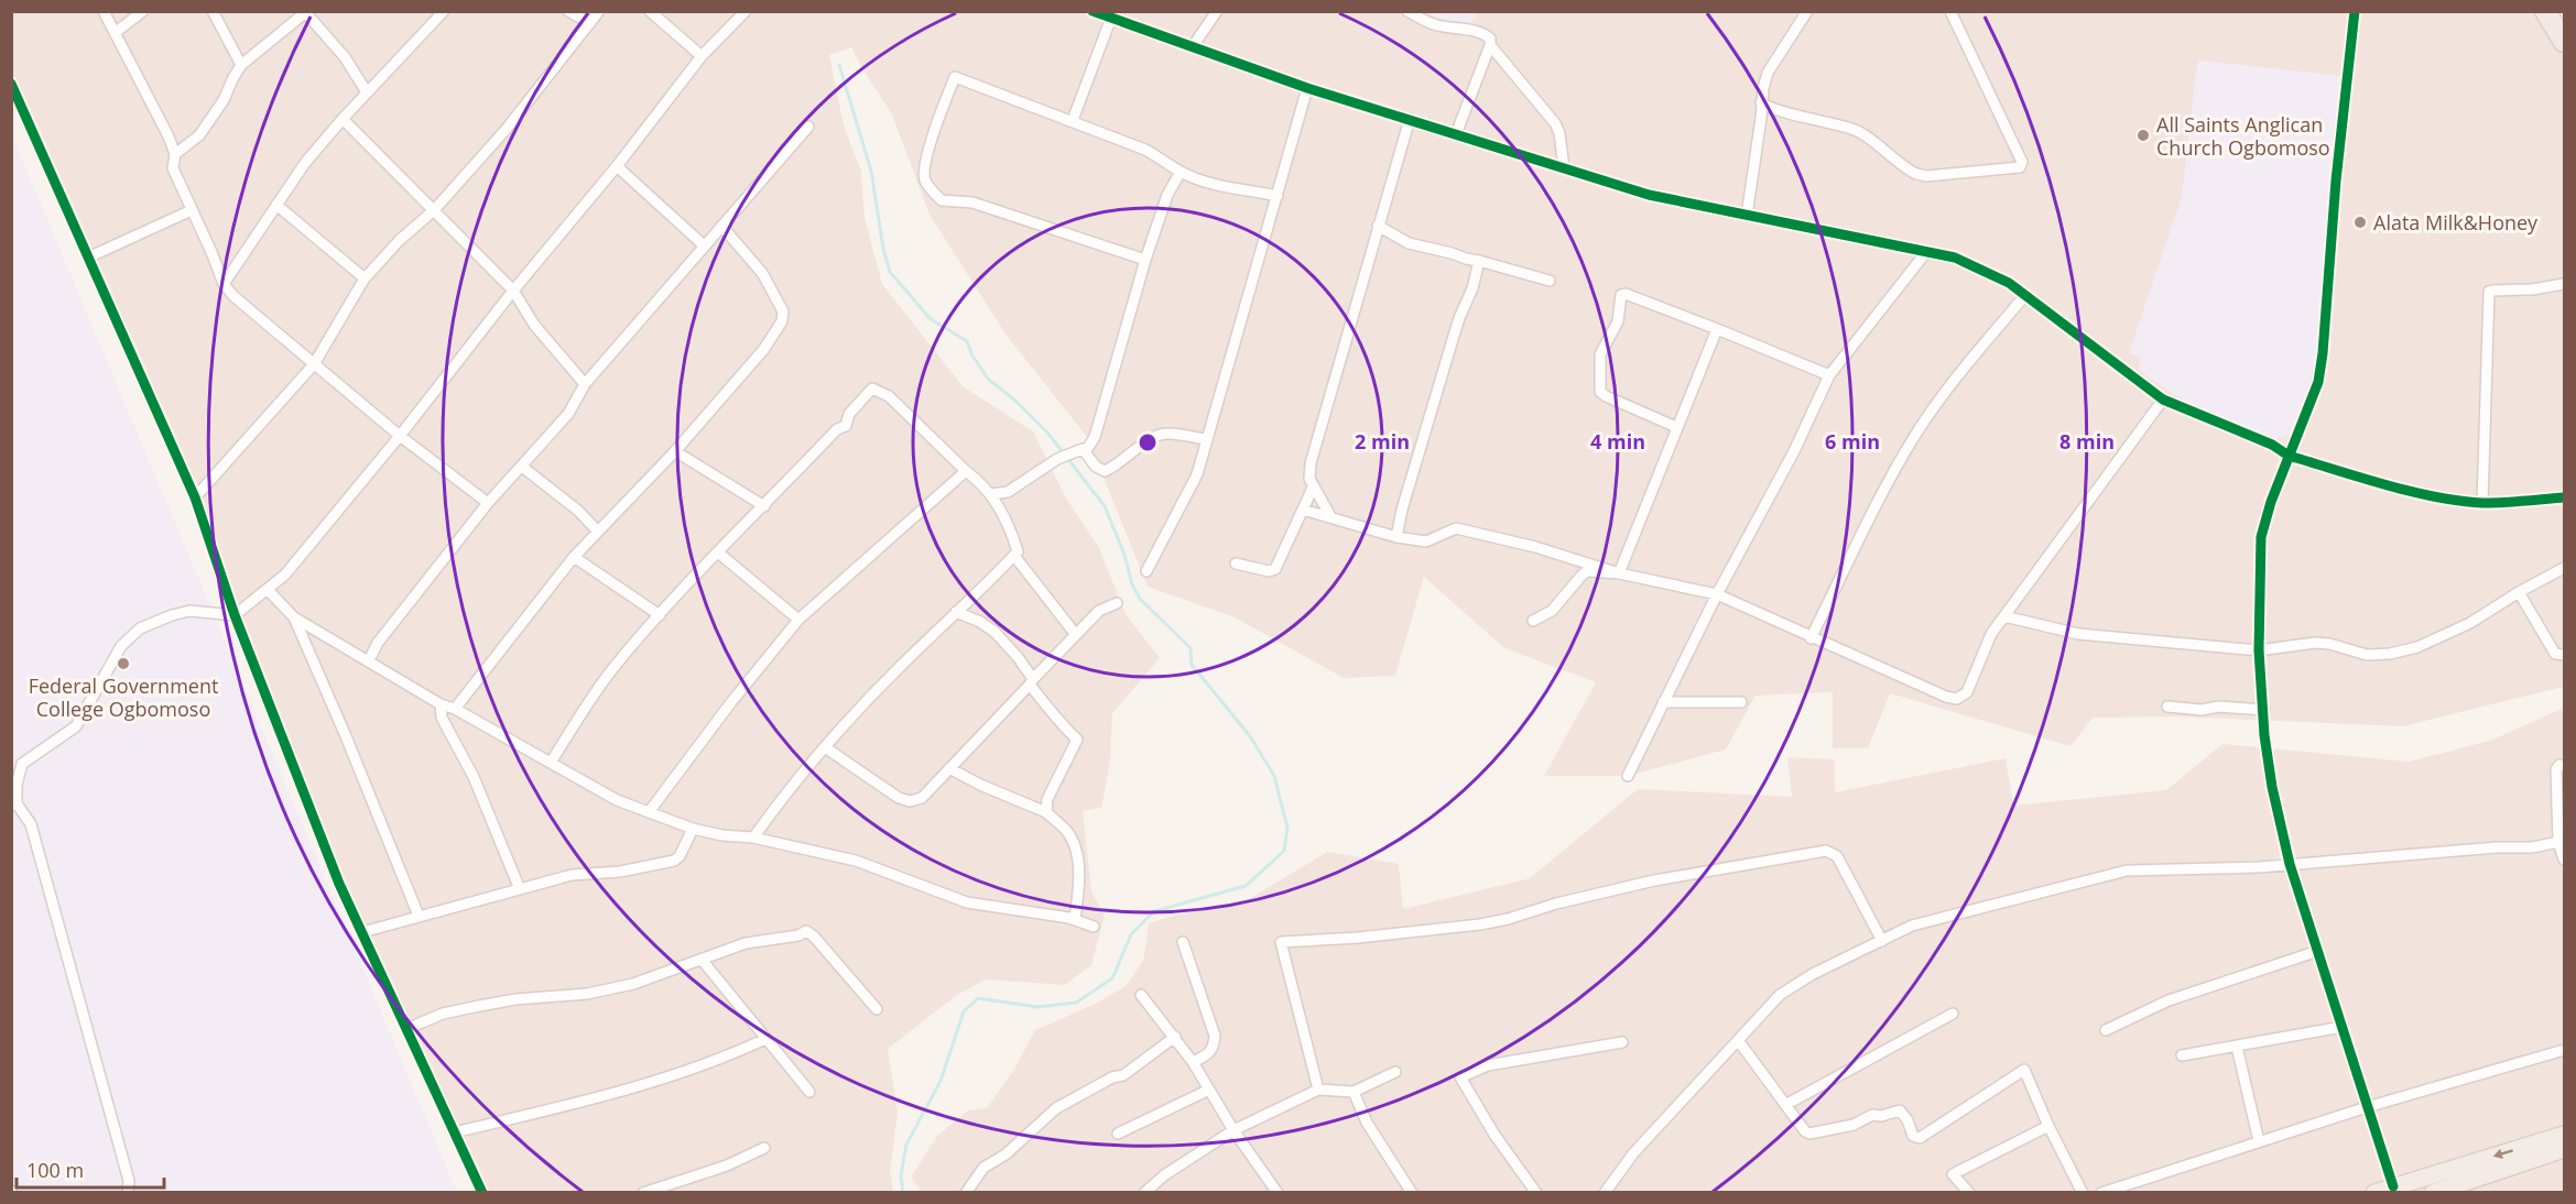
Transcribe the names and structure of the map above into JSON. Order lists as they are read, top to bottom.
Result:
{
  "places": ["All Saints Anglican Church Ogbomoso", "Alata Milk&Honey", "Federal Government College Ogbomoso"],
  "scale_bar": "100 m",
  "rings": [
    "2 min",
    "4 min",
    "6 min",
    "8 min"
  ]
}
